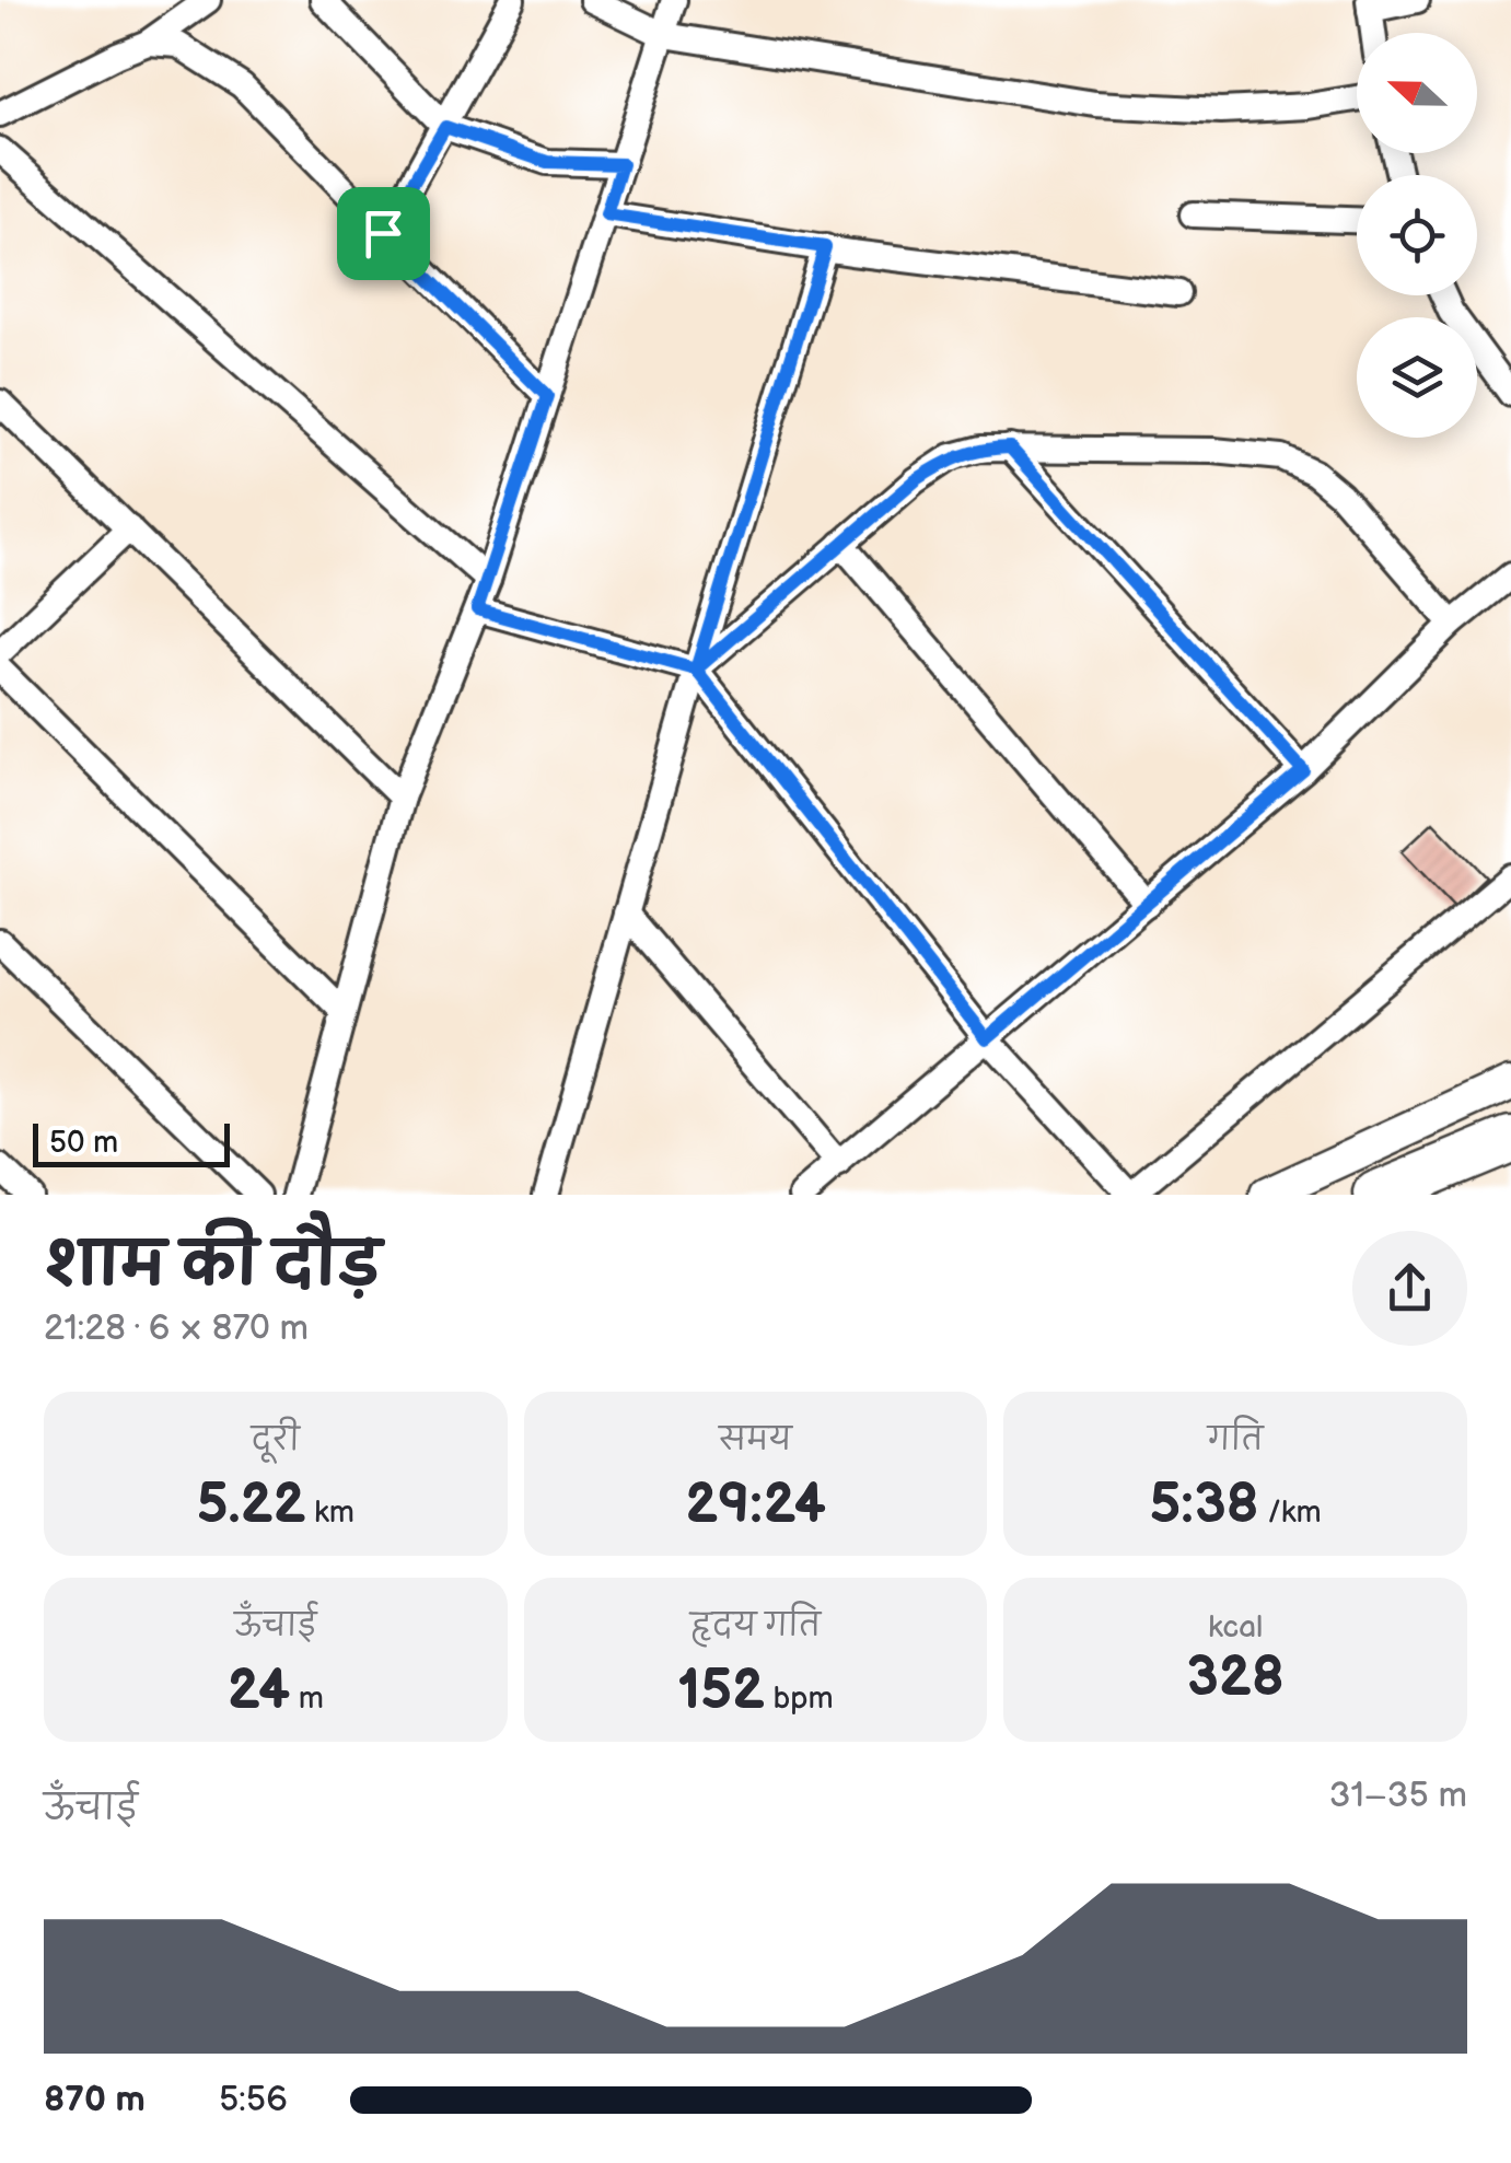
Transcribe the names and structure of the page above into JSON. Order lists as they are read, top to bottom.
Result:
{
  "scale_bar": "50 m",
  "north": "left",
  "page": {
    "scale": "50 m",
    "heading": ["शाम की दौड़", "21:28 · 6 × 870 m"],
    "stats": [
      ["दूरी", "5.22 km"],
      ["समय", "29:24"],
      ["गति", "5:38 /km"],
      ["ऊँचाई", "24 m"],
      ["हृदय गति", "152 bpm"],
      ["kcal", "328"]
    ],
    "chart": ["ऊँचाई", "31–35 m"],
    "list": [
      {
        "name": "870 m",
        "note": "5:56"
      }
    ]
  }
}
